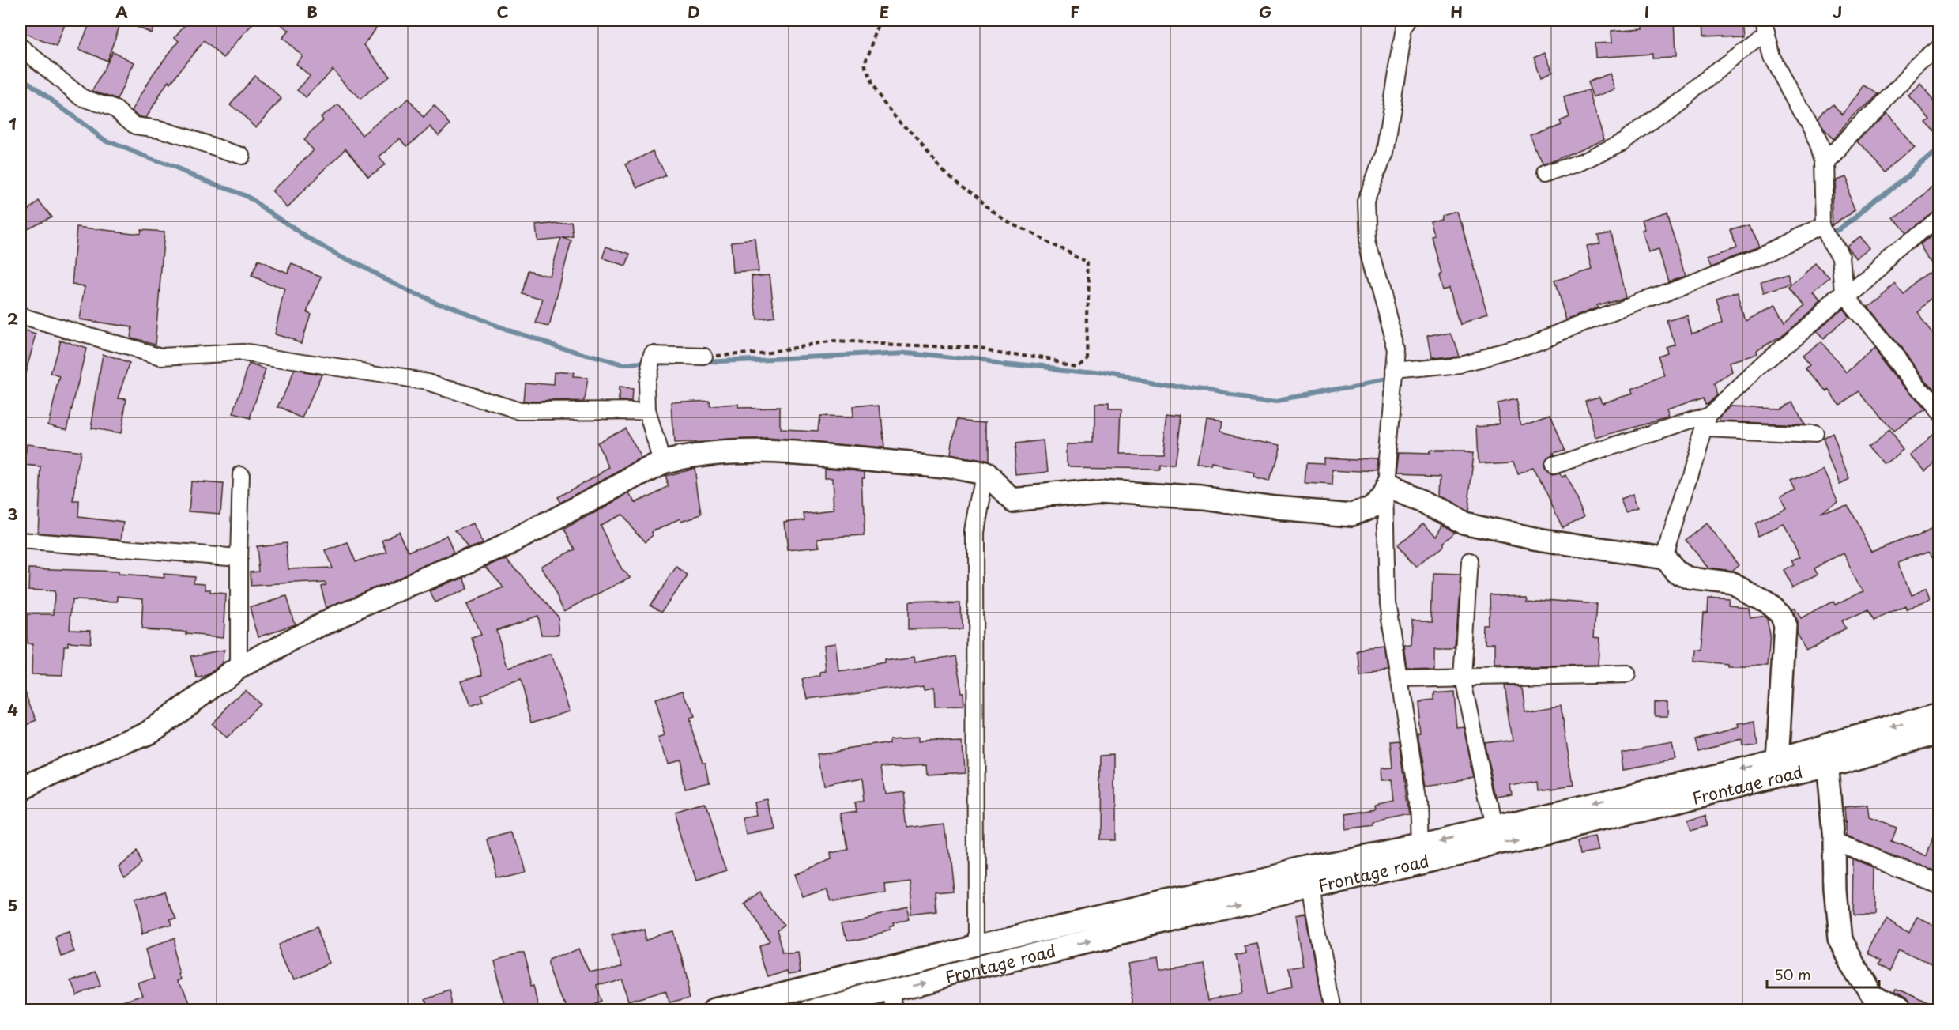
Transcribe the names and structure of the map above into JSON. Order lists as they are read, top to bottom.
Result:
{
  "streets": {
    "main road": ["Frontage road"]
  },
  "scale_bar": "50 m",
  "grid": {
    "columns": [
      "A",
      "B",
      "C",
      "D",
      "E",
      "F",
      "G",
      "H",
      "I",
      "J"
    ],
    "rows": [
      "1",
      "2",
      "3",
      "4",
      "5"
    ]
  }
}
